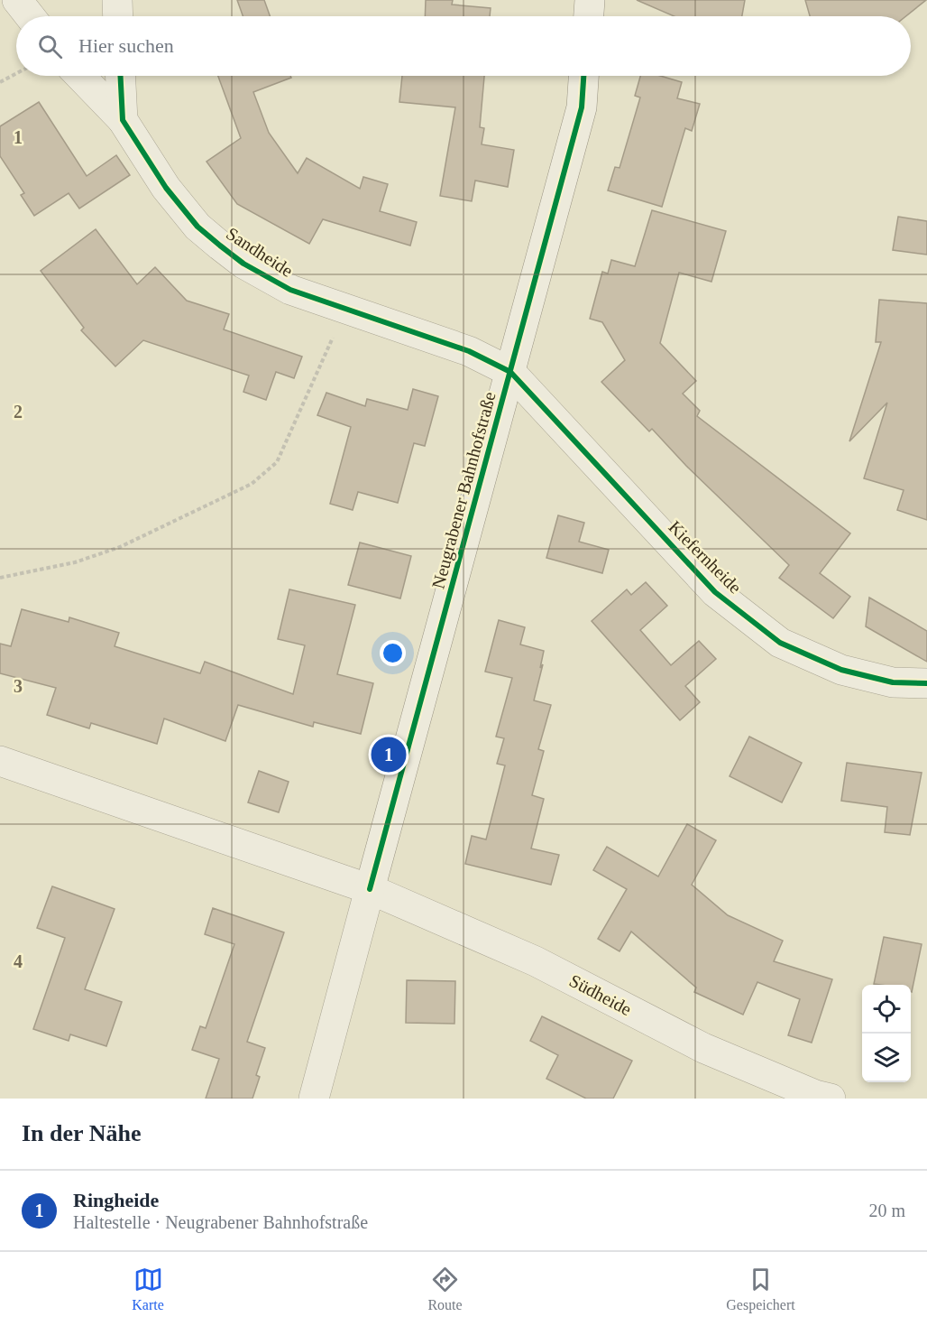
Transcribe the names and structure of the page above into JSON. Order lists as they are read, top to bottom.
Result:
{
  "streets": {
    "street": [
      "Sandheide",
      "Neugrabener Bahnhofstraße",
      "Kiefernheide",
      "Südheide"
    ]
  },
  "crossings": [
    ["Sandheide", "Neugrabener Bahnhofstraße"],
    ["Sandheide", "Kiefernheide"],
    ["Neugrabener Bahnhofstraße", "Kiefernheide"],
    ["Neugrabener Bahnhofstraße", "Südheide"]
  ],
  "page": {
    "search": "Hier suchen",
    "pins": "1",
    "heading": "In der Nähe",
    "list": [
      {
        "mark": "1",
        "name": "Ringheide",
        "note": "Haltestelle · Neugrabener Bahnhofstraße",
        "value": "20 m"
      }
    ],
    "nav": ["Karte", "Route", "Gespeichert"]
  },
  "grid": {
    "rows": [
      "1",
      "2",
      "3",
      "4"
    ]
  }
}
